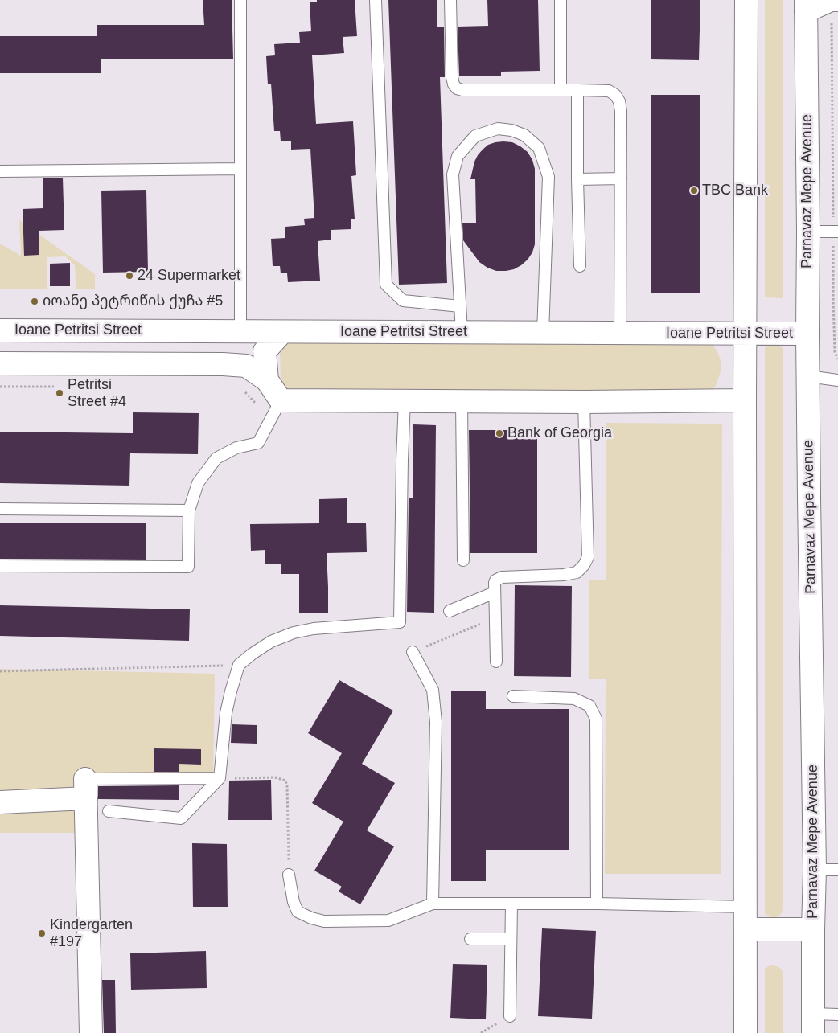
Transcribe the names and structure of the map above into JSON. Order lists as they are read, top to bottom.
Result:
{
  "streets": {
    "main road": ["Parnavaz Mepe Avenue", "Ioane Petritsi Street"]
  },
  "crossings": [
    ["Parnavaz Mepe Avenue", "Ioane Petritsi Street"]
  ],
  "places": [
    "TBC Bank",
    "24 Supermarket",
    "იოანე პეტრიწის ქუჩა #5",
    "Petritsi Street #4",
    "Bank of Georgia",
    "Kindergarten #197"
  ]
}
